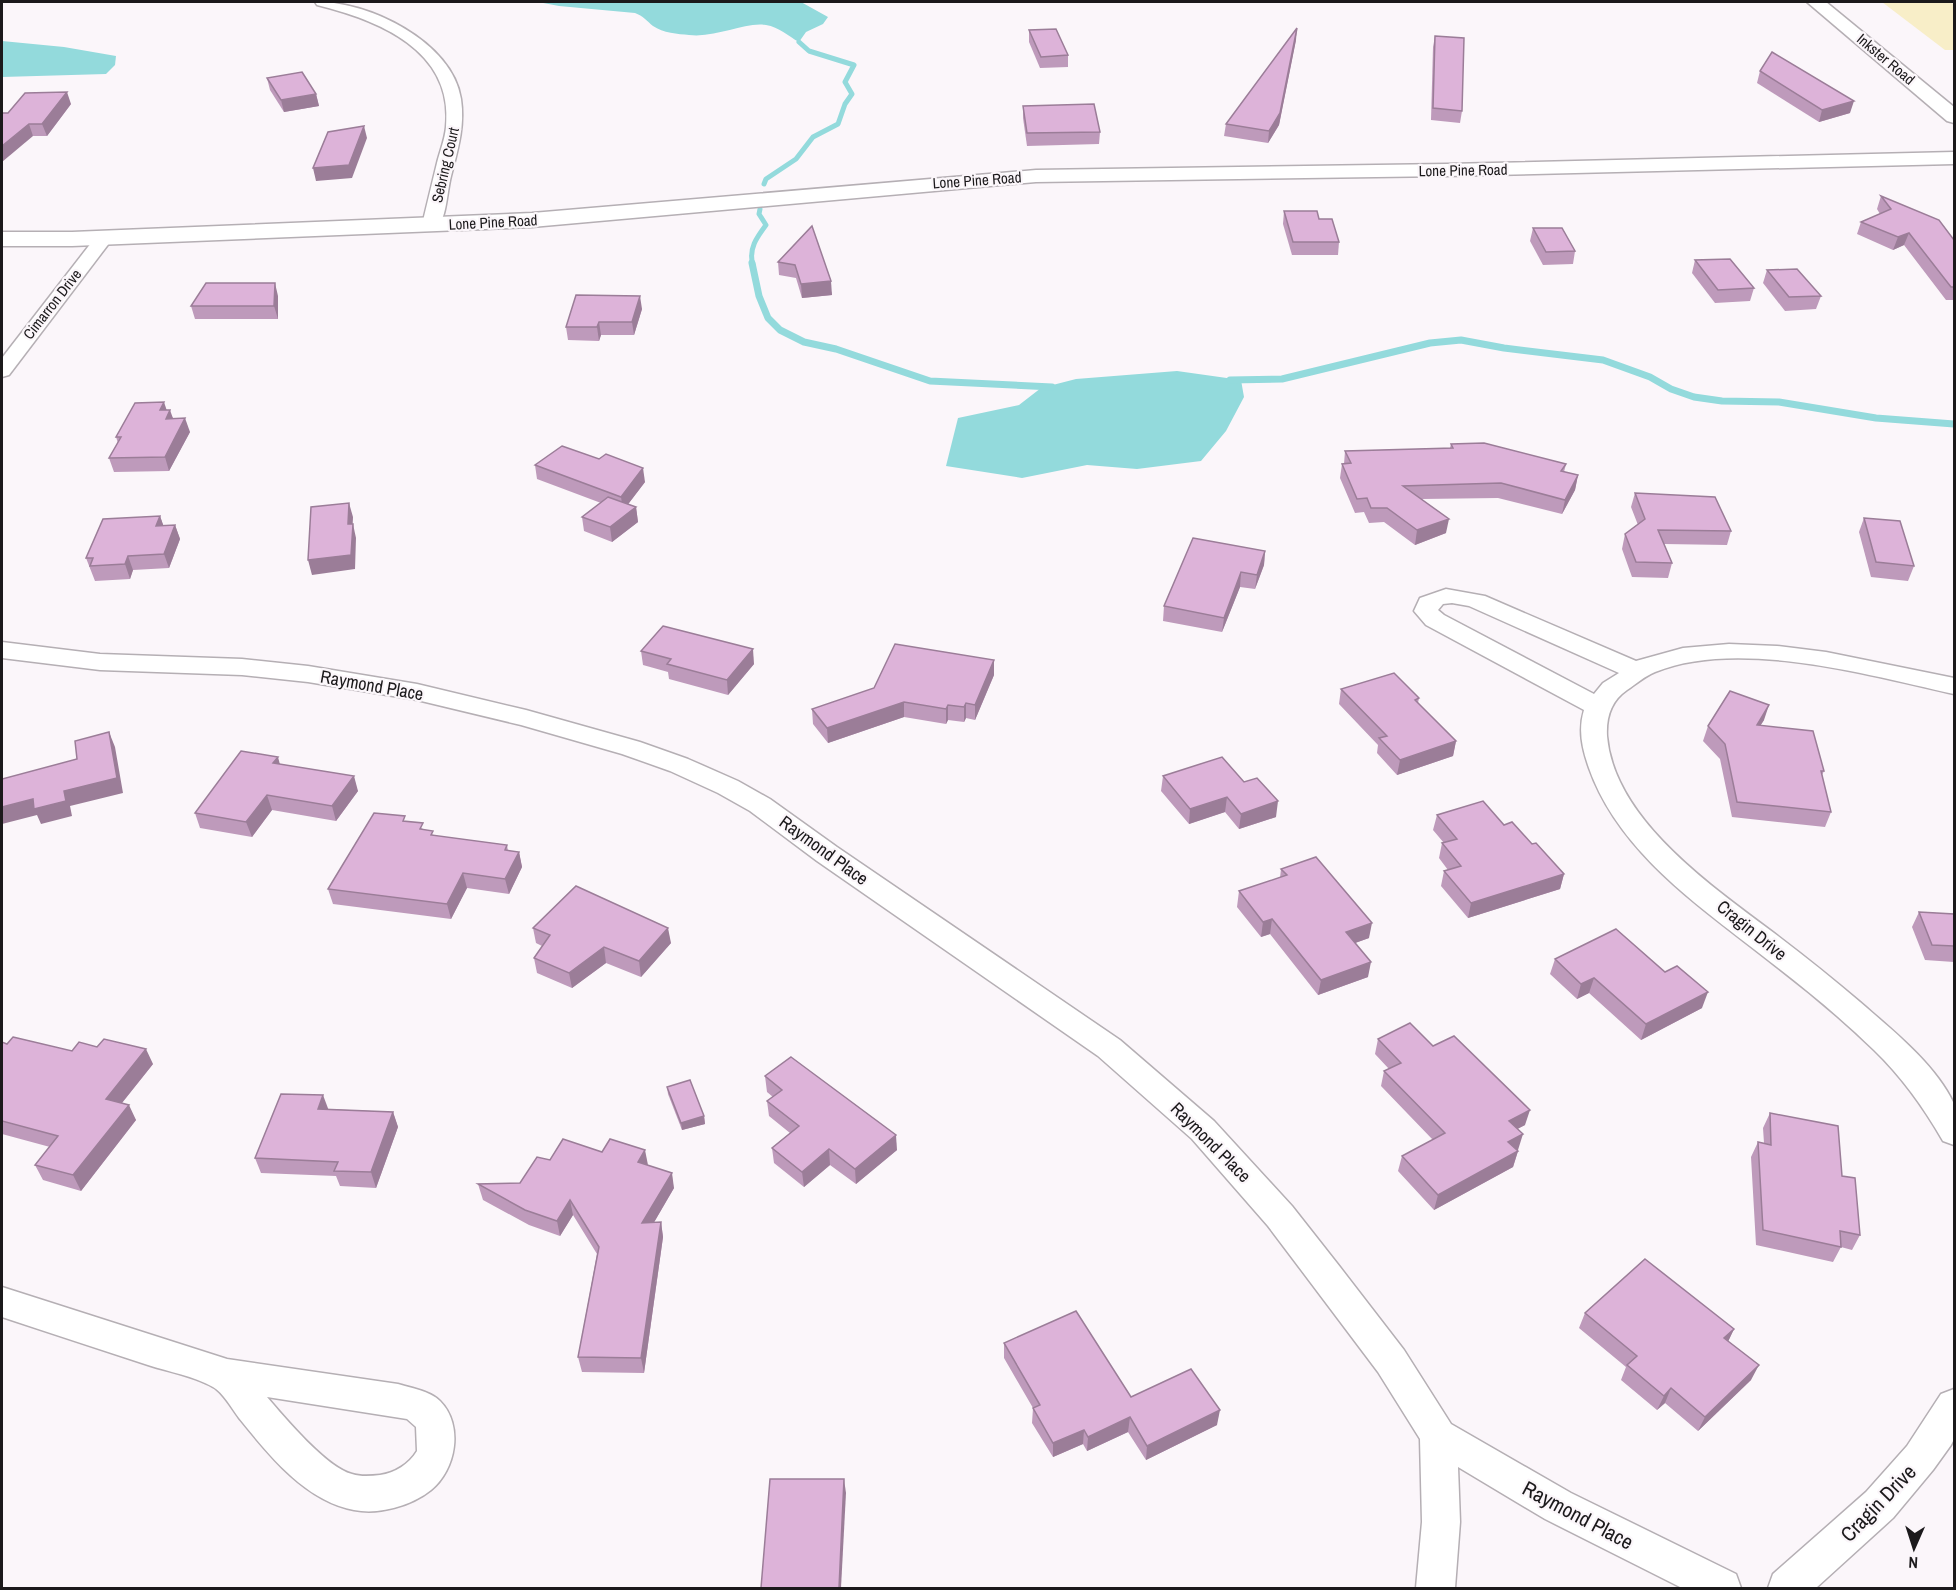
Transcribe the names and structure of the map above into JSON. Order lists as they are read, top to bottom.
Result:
{
  "streets": {
    "street": [
      "Inkster Road",
      "Sebring Court",
      "Lone Pine Road",
      "Cimarron Drive",
      "Raymond Place",
      "Cragin Drive"
    ]
  },
  "crossings": [
    ["Sebring Court", "Lone Pine Road"],
    ["Lone Pine Road", "Cimarron Drive"]
  ],
  "north": "bottom"
}
